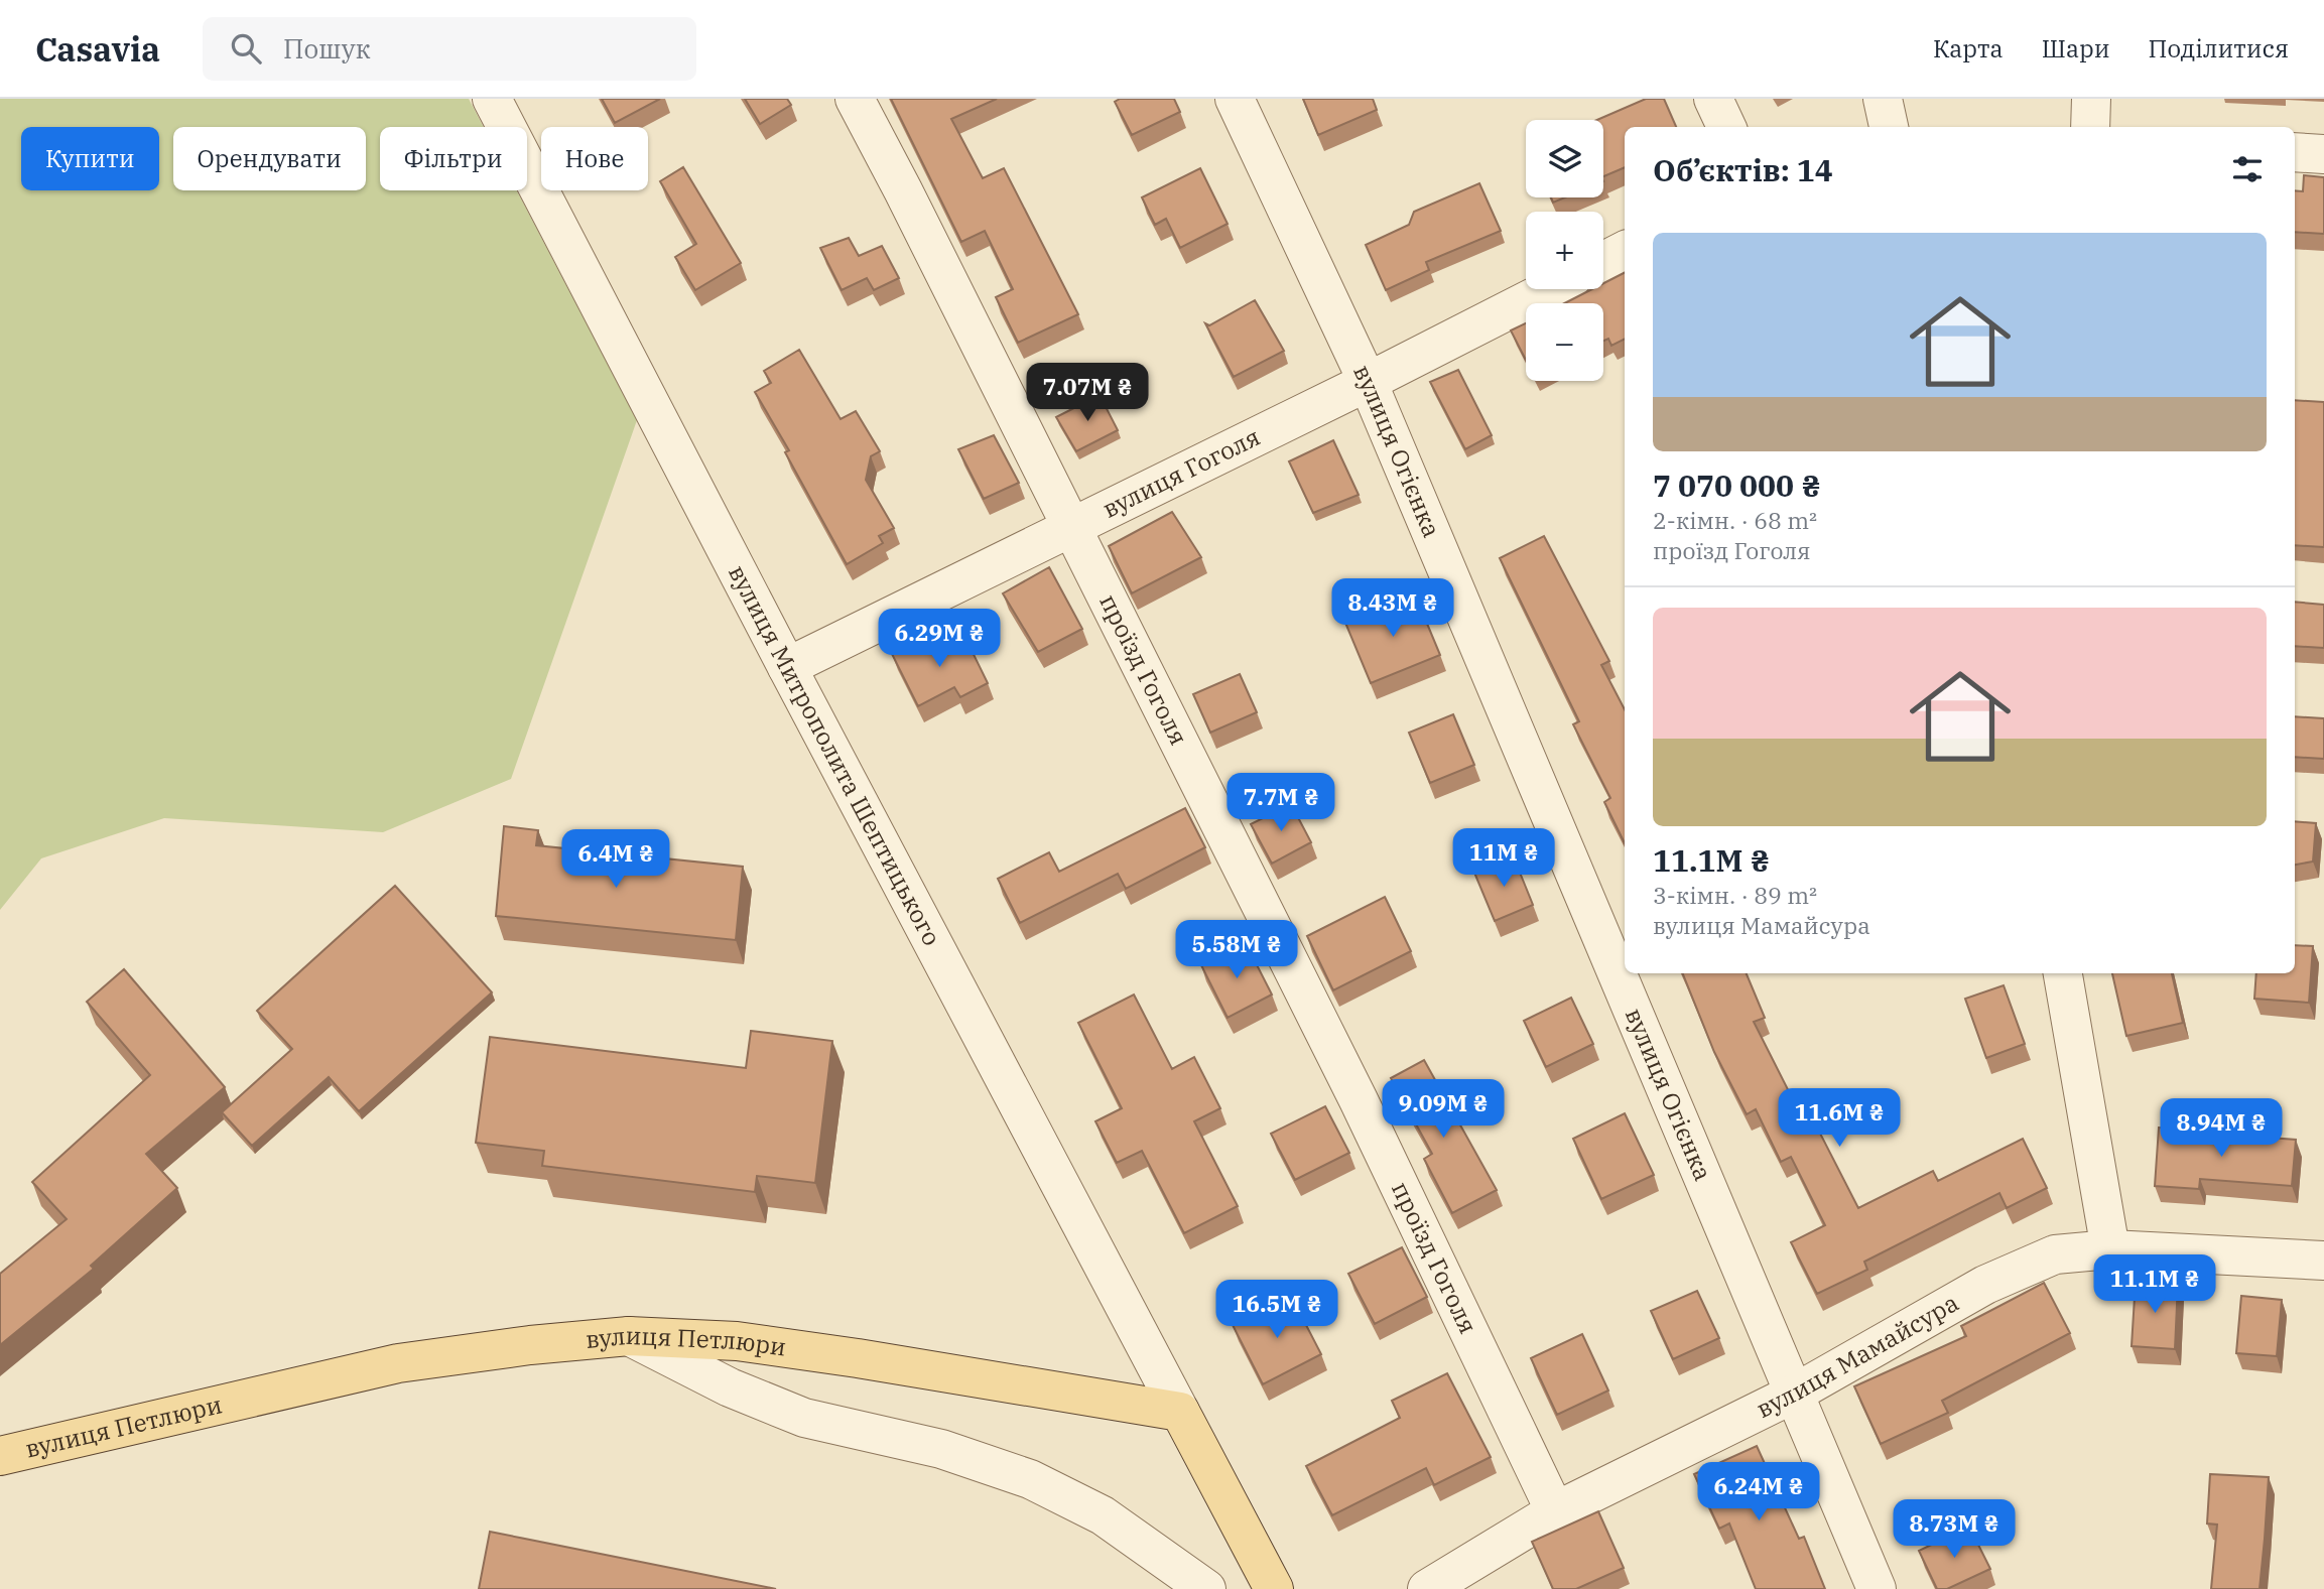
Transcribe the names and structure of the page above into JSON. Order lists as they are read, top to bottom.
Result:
{
  "streets": {
    "main road": ["вулиця Петлюри"],
    "street": [
      "вулиця Огієнка",
      "вулиця Гоголя",
      "проїзд Гоголя",
      "вулиця Митрополита Шептицького",
      "вулиця Мамайсура"
    ]
  },
  "crossings": [
    ["вулиця Огієнка", "вулиця Гоголя"],
    ["вулиця Огієнка", "вулиця Мамайсура"],
    ["вулиця Гоголя", "проїзд Гоголя"],
    ["вулиця Гоголя", "вулиця Митрополита Шептицького"],
    ["проїзд Гоголя", "вулиця Мамайсура"],
    ["вулиця Митрополита Шептицького", "вулиця Петлюри"]
  ],
  "page": {
    "header": "Casavia",
    "search": "Пошук",
    "nav": ["Карта", "Шари", "Поділитися"],
    "map_buttons": ["+", "−"],
    "chip": [
      "Купити",
      "Орендувати",
      "Фільтри",
      "Нове"
    ],
    "heading": "Об’єктів: 14",
    "list": [
      {
        "name": "7 070 000 ₴",
        "note": "2-кімн. · 68 m² · проїзд Гоголя"
      },
      {
        "name": "11.1M ₴",
        "note": "3-кімн. · 89 m² · вулиця Мамайсура"
      }
    ],
    "price": [
      "7.07M ₴",
      "8.43M ₴",
      "6.29M ₴",
      "7.7M ₴",
      "11M ₴",
      "6.4M ₴",
      "5.58M ₴",
      "9.09M ₴",
      "11.6M ₴",
      "8.94M ₴",
      "11.1M ₴",
      "16.5M ₴",
      "6.24M ₴",
      "8.73M ₴"
    ]
  }
}
